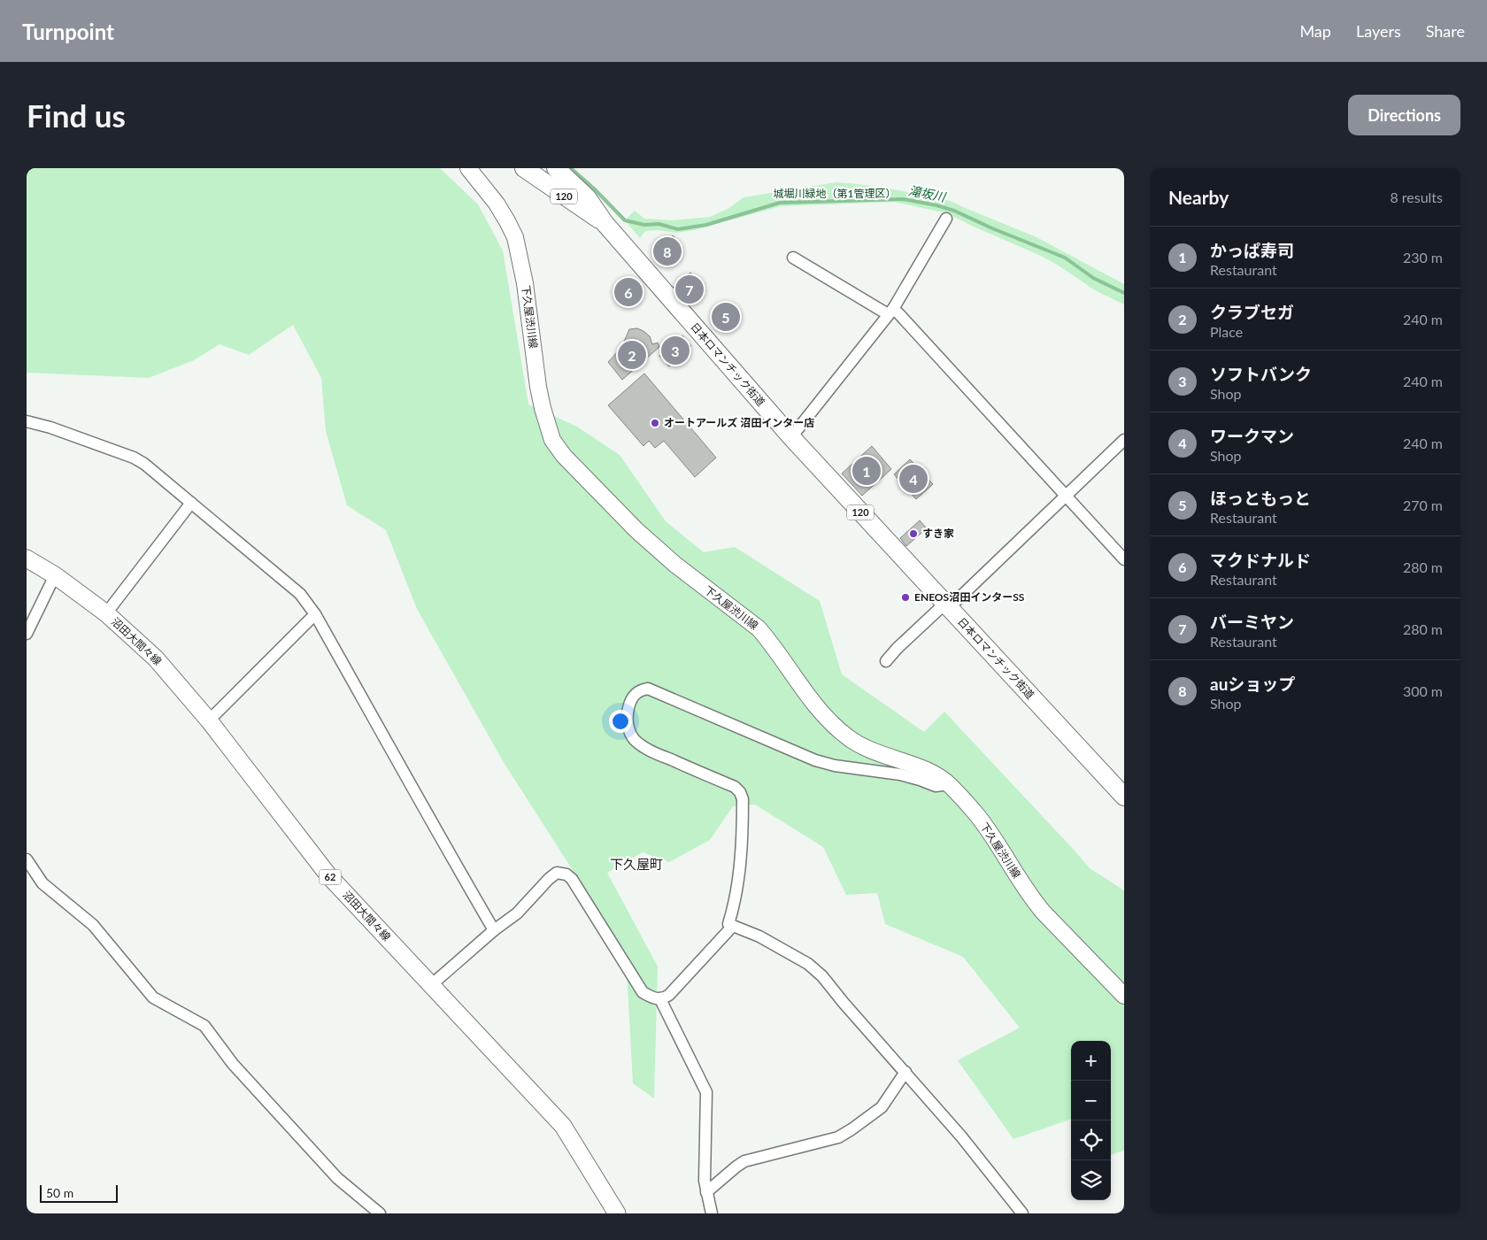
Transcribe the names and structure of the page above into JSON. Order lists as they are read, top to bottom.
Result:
{
  "streets": {
    "highway": ["120", "日本ロマンチック街道"],
    "main road": ["下久屋渋川線", "沼田大間々線", "62"]
  },
  "districts": ["下久屋町"],
  "water": ["滝坂川"],
  "parks": ["城堀川緑地（第1管理区）"],
  "places": ["オートアールズ 沼田インター店", "すき家", "ENEOS沼田インターSS"],
  "scale_bar": "50 m",
  "page": {
    "header": "Turnpoint",
    "nav": ["Map", "Layers", "Share"],
    "buttons": "Directions",
    "title": "Find us",
    "heading": ["Nearby", "8 results"],
    "list": [
      {
        "mark": "1",
        "name": "かっぱ寿司",
        "note": "Restaurant",
        "value": "230 m"
      },
      {
        "mark": "2",
        "name": "クラブセガ",
        "note": "Place",
        "value": "240 m"
      },
      {
        "mark": "3",
        "name": "ソフトバンク",
        "note": "Shop",
        "value": "240 m"
      },
      {
        "mark": "4",
        "name": "ワークマン",
        "note": "Shop",
        "value": "240 m"
      },
      {
        "mark": "5",
        "name": "ほっともっと",
        "note": "Restaurant",
        "value": "270 m"
      },
      {
        "mark": "6",
        "name": "マクドナルド",
        "note": "Restaurant",
        "value": "280 m"
      },
      {
        "mark": "7",
        "name": "バーミヤン",
        "note": "Restaurant",
        "value": "280 m"
      },
      {
        "mark": "8",
        "name": "auショップ",
        "note": "Shop",
        "value": "300 m"
      }
    ],
    "pins": [
      "8",
      "7",
      "6",
      "5",
      "3",
      "2",
      "1",
      "4"
    ],
    "map_buttons": ["+", "−"],
    "scale": "50 m"
  }
}
